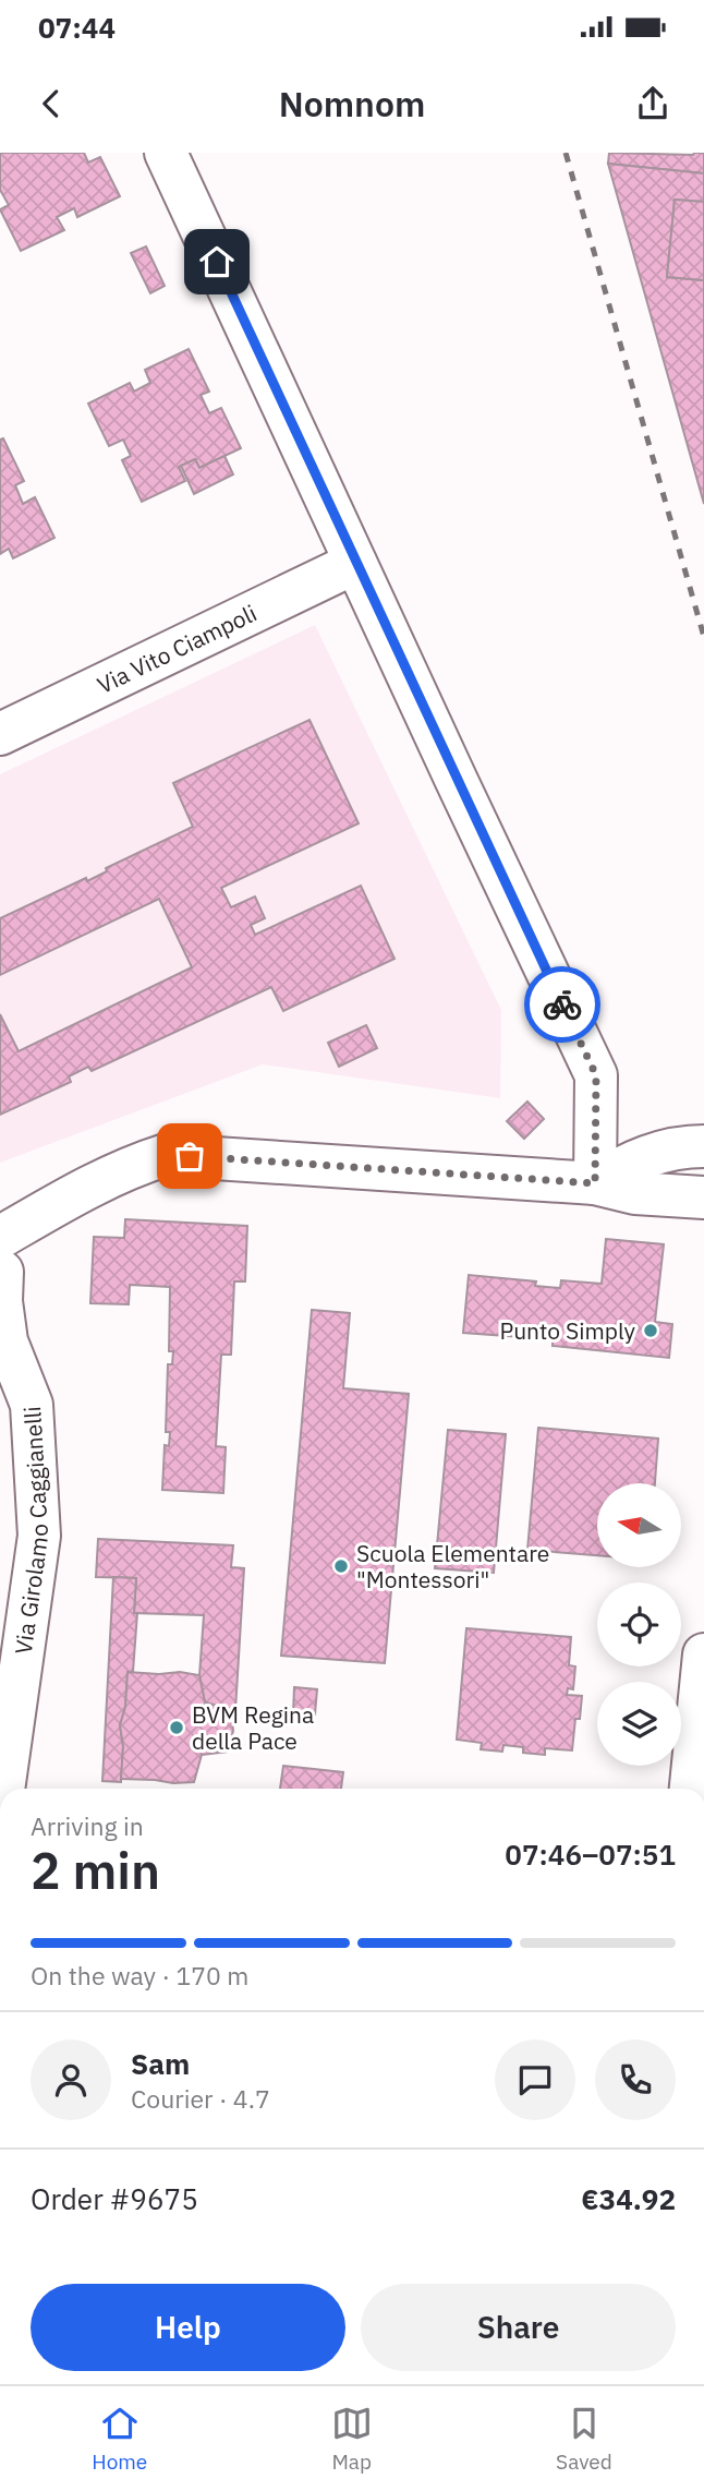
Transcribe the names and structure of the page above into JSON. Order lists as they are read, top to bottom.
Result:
{
  "streets": {
    "street": ["Via Vito Ciampoli", "Via Girolamo Caggianelli"]
  },
  "places": ["Punto Simply", "Scuola Elementare \"Montessori\"", "BVM Regina della Pace"],
  "north": "left",
  "page": {
    "status": "07:44",
    "header": "Nomnom",
    "heading": ["2 min", "Arriving in", "07:46–07:51"],
    "panel": [
      "Sam",
      "Courier · 4.7",
      "Order #9675",
      "€34.92"
    ],
    "bar": "On the way · 170 m",
    "buttons": ["Help", "Share"],
    "tabs": ["Home", "Map", "Saved"]
  }
}
